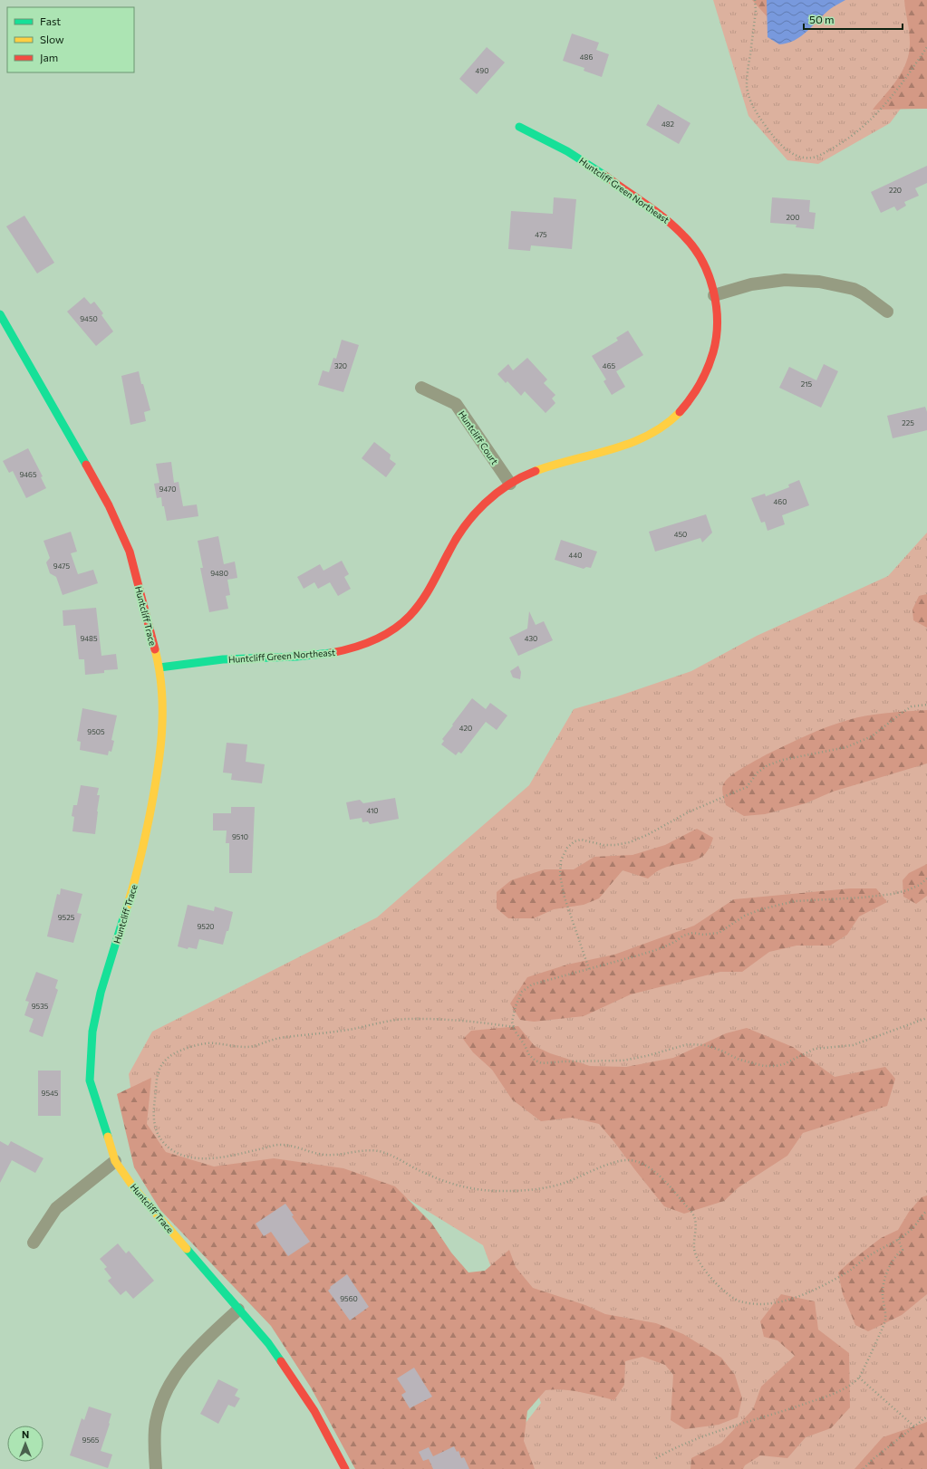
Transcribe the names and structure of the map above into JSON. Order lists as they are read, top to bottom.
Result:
{
  "streets": {
    "street": ["Huntcliff Green Northeast", "Huntcliff Court", "Huntcliff Trace"]
  },
  "crossings": [
    ["Huntcliff Green Northeast", "Huntcliff Court"],
    ["Huntcliff Green Northeast", "Huntcliff Trace"]
  ],
  "house_numbers": [
    "486",
    "490",
    "482",
    "220",
    "200",
    "475",
    "9450",
    "320",
    "465",
    "215",
    "225",
    "9465",
    "9470",
    "460",
    "450",
    "440",
    "9475",
    "9480",
    "9485",
    "430",
    "420",
    "9505",
    "410",
    "9510",
    "9525",
    "9520",
    "9535",
    "9545",
    "9560",
    "9565"
  ],
  "legend": ["Fast", "Slow", "Jam"],
  "scale_bar": "50 m",
  "north": "top"
}
